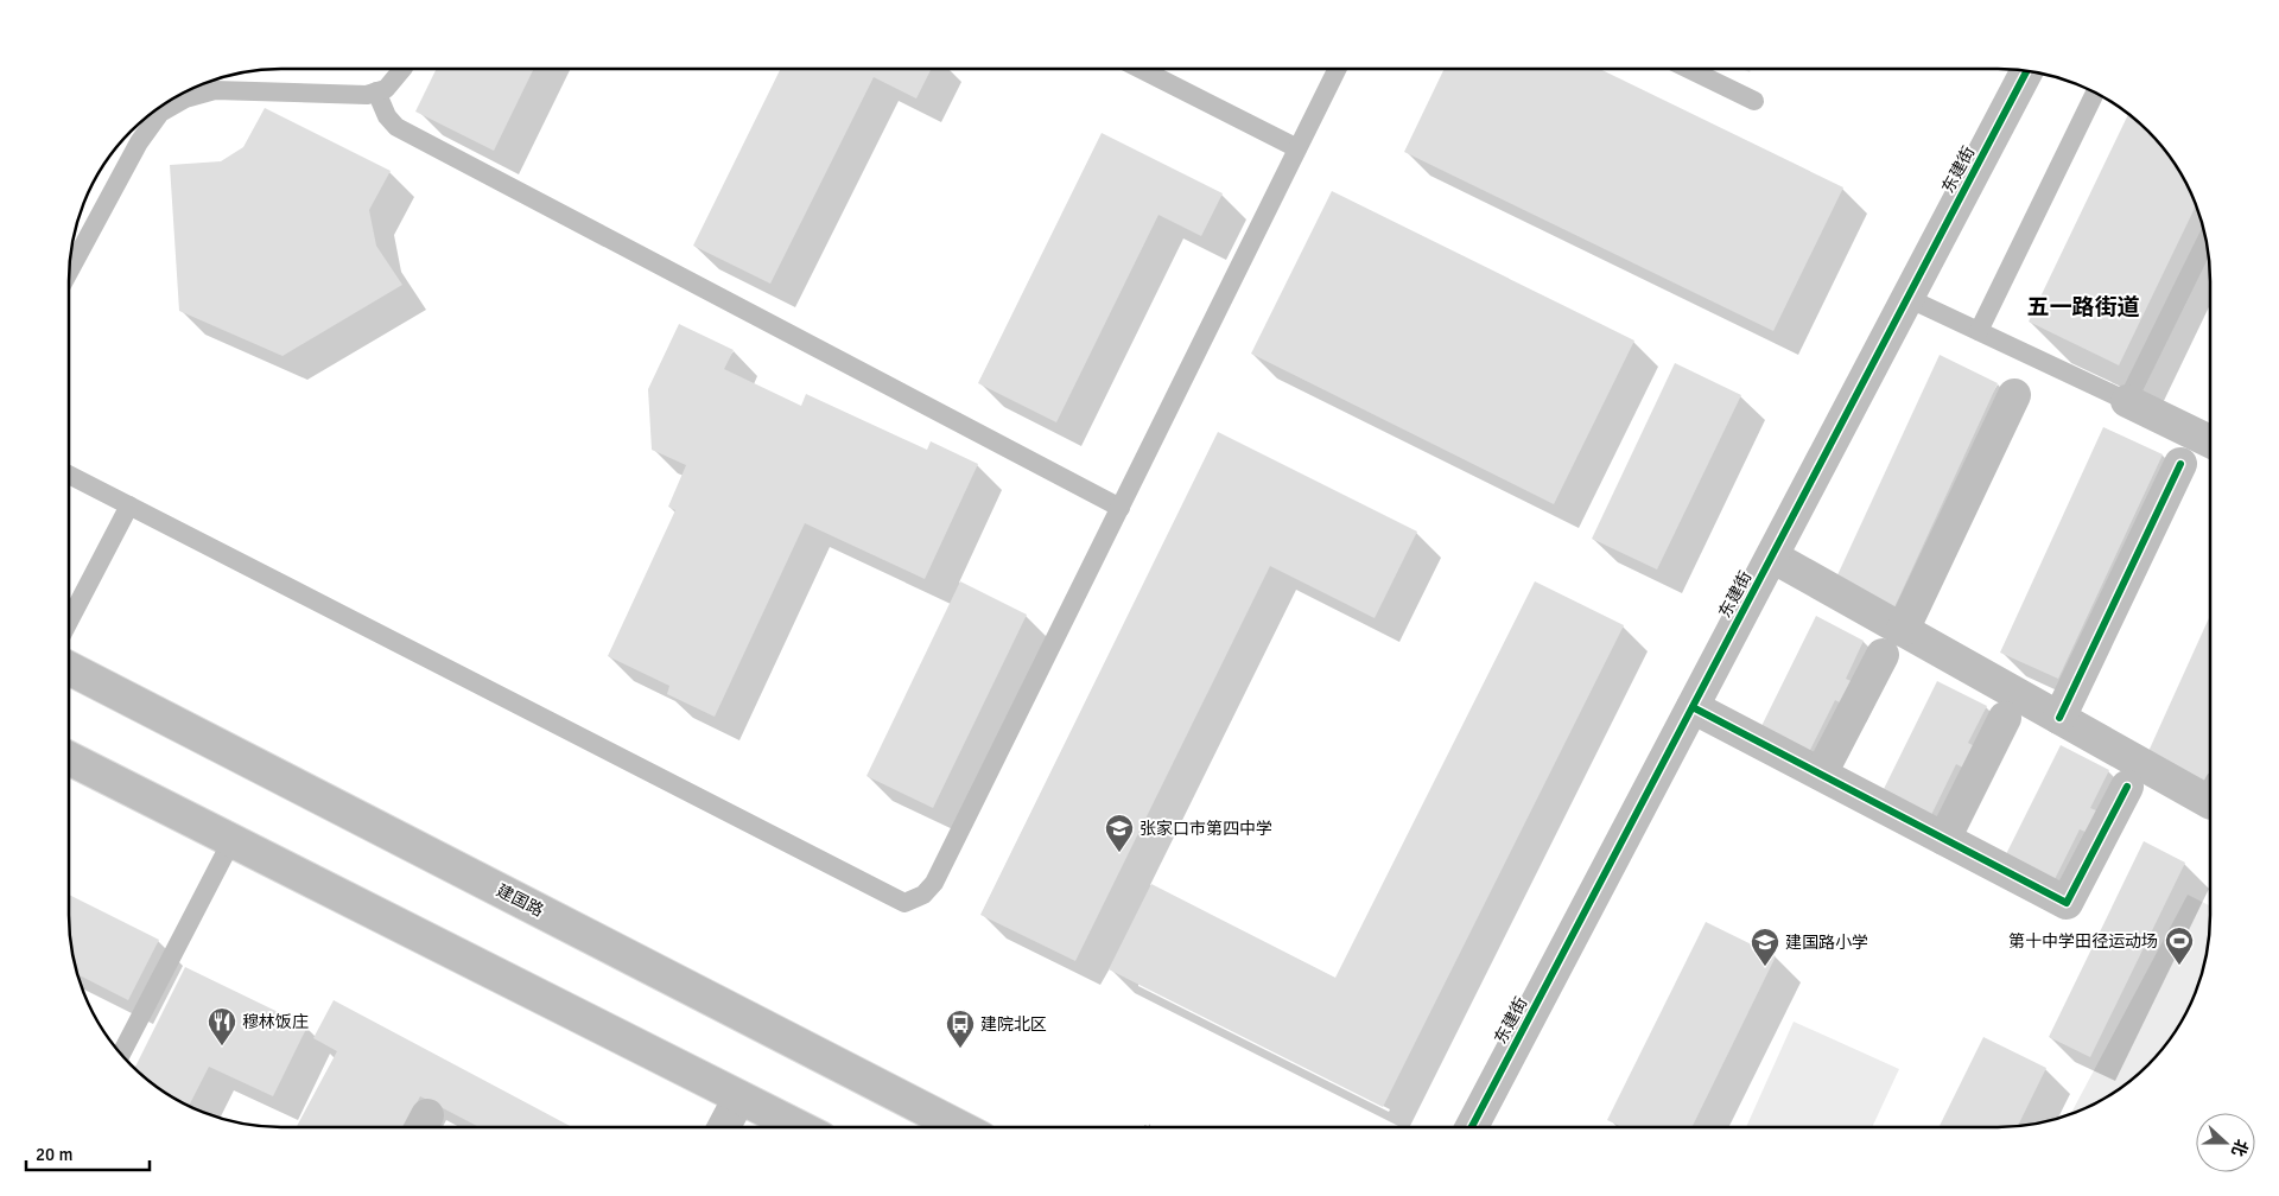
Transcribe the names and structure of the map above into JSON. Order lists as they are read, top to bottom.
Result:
{
  "streets": {
    "street": ["东建街", "建国路"]
  },
  "districts": ["五一路街道"],
  "places": {
    "school or university": ["张家口市第四中学", "建国路小学"],
    "sports": ["第十中学田径运动场"],
    "restaurant": ["穆林饭庄"],
    "bus stop": ["建院北区"]
  },
  "scale_bar": "20 m",
  "north": "right"
}
